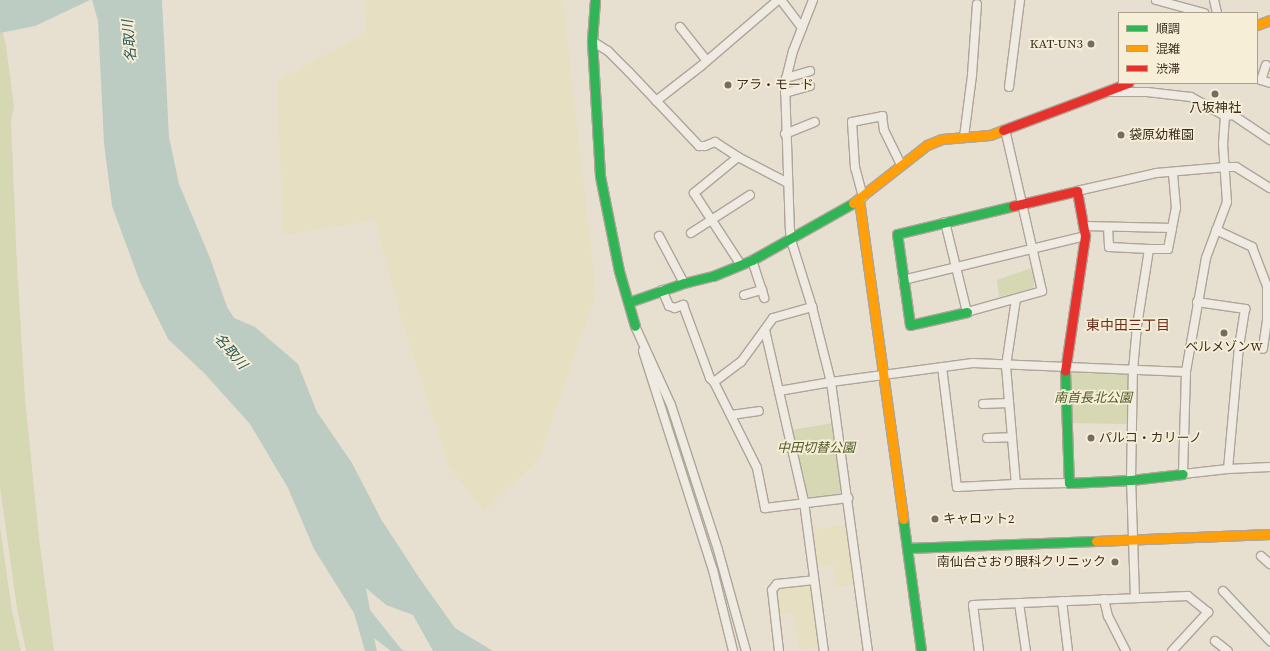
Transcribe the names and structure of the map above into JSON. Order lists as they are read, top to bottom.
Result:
{
  "districts": ["東中田三丁目"],
  "water": ["名取川"],
  "parks": ["南首長北公園", "中田切替公園"],
  "places": [
    "KAT-UN3",
    "アラ・モード",
    "八坂神社",
    "袋原幼稚園",
    "ベルメゾンW",
    "パルコ・カリーノ",
    "キャロット2",
    "南仙台さおり眼科クリニック"
  ],
  "legend": ["順調", "混雑", "渋滞"]
}
